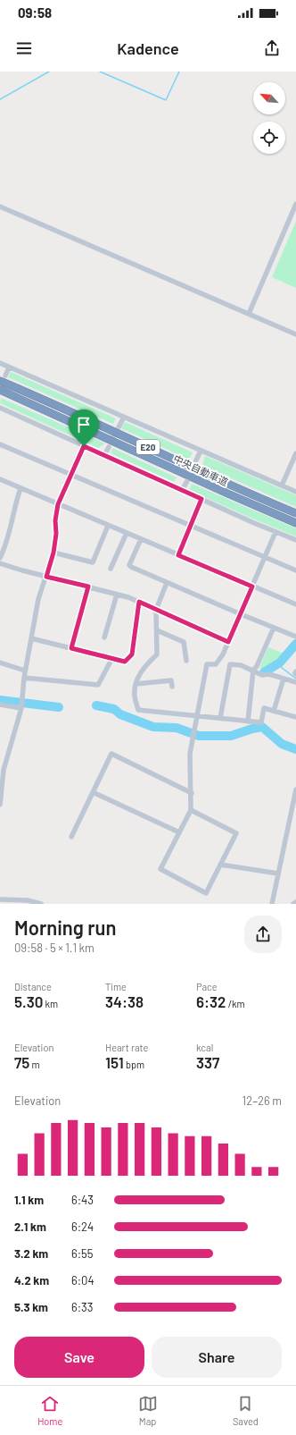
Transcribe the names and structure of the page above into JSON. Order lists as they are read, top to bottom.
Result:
{
  "streets": {
    "highway": ["E20", "中央自動車道"]
  },
  "north": "top left",
  "page": {
    "status": "09:58",
    "header": "Kadence",
    "heading": ["Morning run", "09:58 · 5 × 1.1 km"],
    "stats": [
      ["Distance", "5.30 km"],
      ["Time", "34:38"],
      ["Pace", "6:32 /km"],
      ["Elevation", "75 m"],
      ["Heart rate", "151 bpm"],
      ["kcal", "337"]
    ],
    "chart": ["Elevation", "12–26 m"],
    "list": [
      {
        "name": "1.1 km",
        "note": "6:43"
      },
      {
        "name": "2.1 km",
        "note": "6:24"
      },
      {
        "name": "3.2 km",
        "note": "6:55"
      },
      {
        "name": "4.2 km",
        "note": "6:04"
      },
      {
        "name": "5.3 km",
        "note": "6:33"
      }
    ],
    "buttons": ["Save", "Share"],
    "tabs": ["Home", "Map", "Saved"]
  }
}
